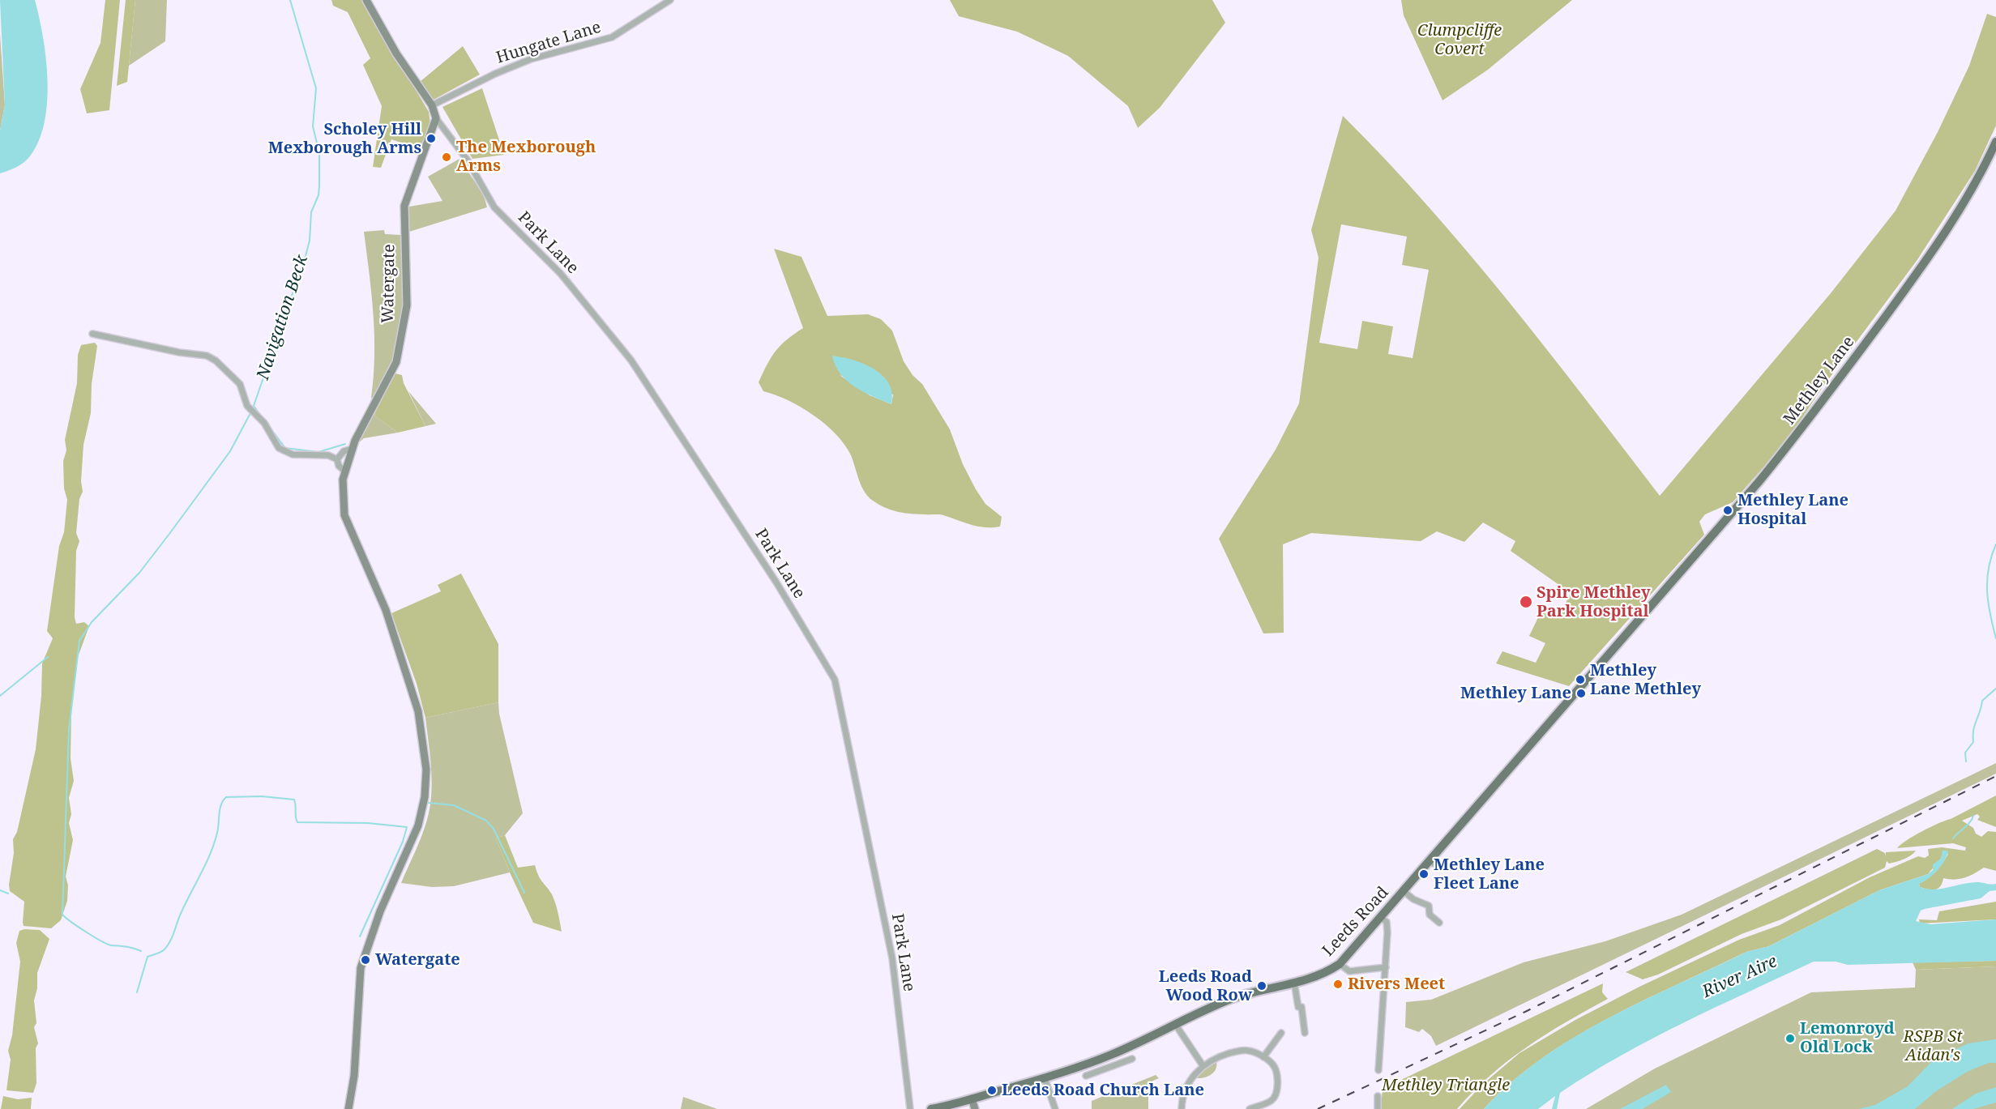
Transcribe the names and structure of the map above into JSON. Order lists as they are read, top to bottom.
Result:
{
  "streets": {
    "main road": ["Watergate", "Methley Lane", "Leeds Road"],
    "street": ["Hungate Lane", "Park Lane"]
  },
  "crossings": [
    ["Park Lane", "Watergate"],
    ["Methley Lane", "Leeds Road"]
  ],
  "water": ["Navigation Beck", "River Aire"],
  "parks": ["Clumpcliffe Covert", "RSPB St Aidan's", "Methley Triangle"],
  "places": [
    "Scholey Hill Mexborough Arms",
    "The Mexborough Arms",
    "Methley Lane Hospital",
    "Spire Methley Park Hospital",
    "Methley Lane Methley",
    "Methley Lane",
    "Methley Lane Fleet Lane",
    "Watergate",
    "Rivers Meet",
    "Leeds Road Wood Row",
    "Lemonroyd Old Lock",
    "Leeds Road Church Lane"
  ]
}
